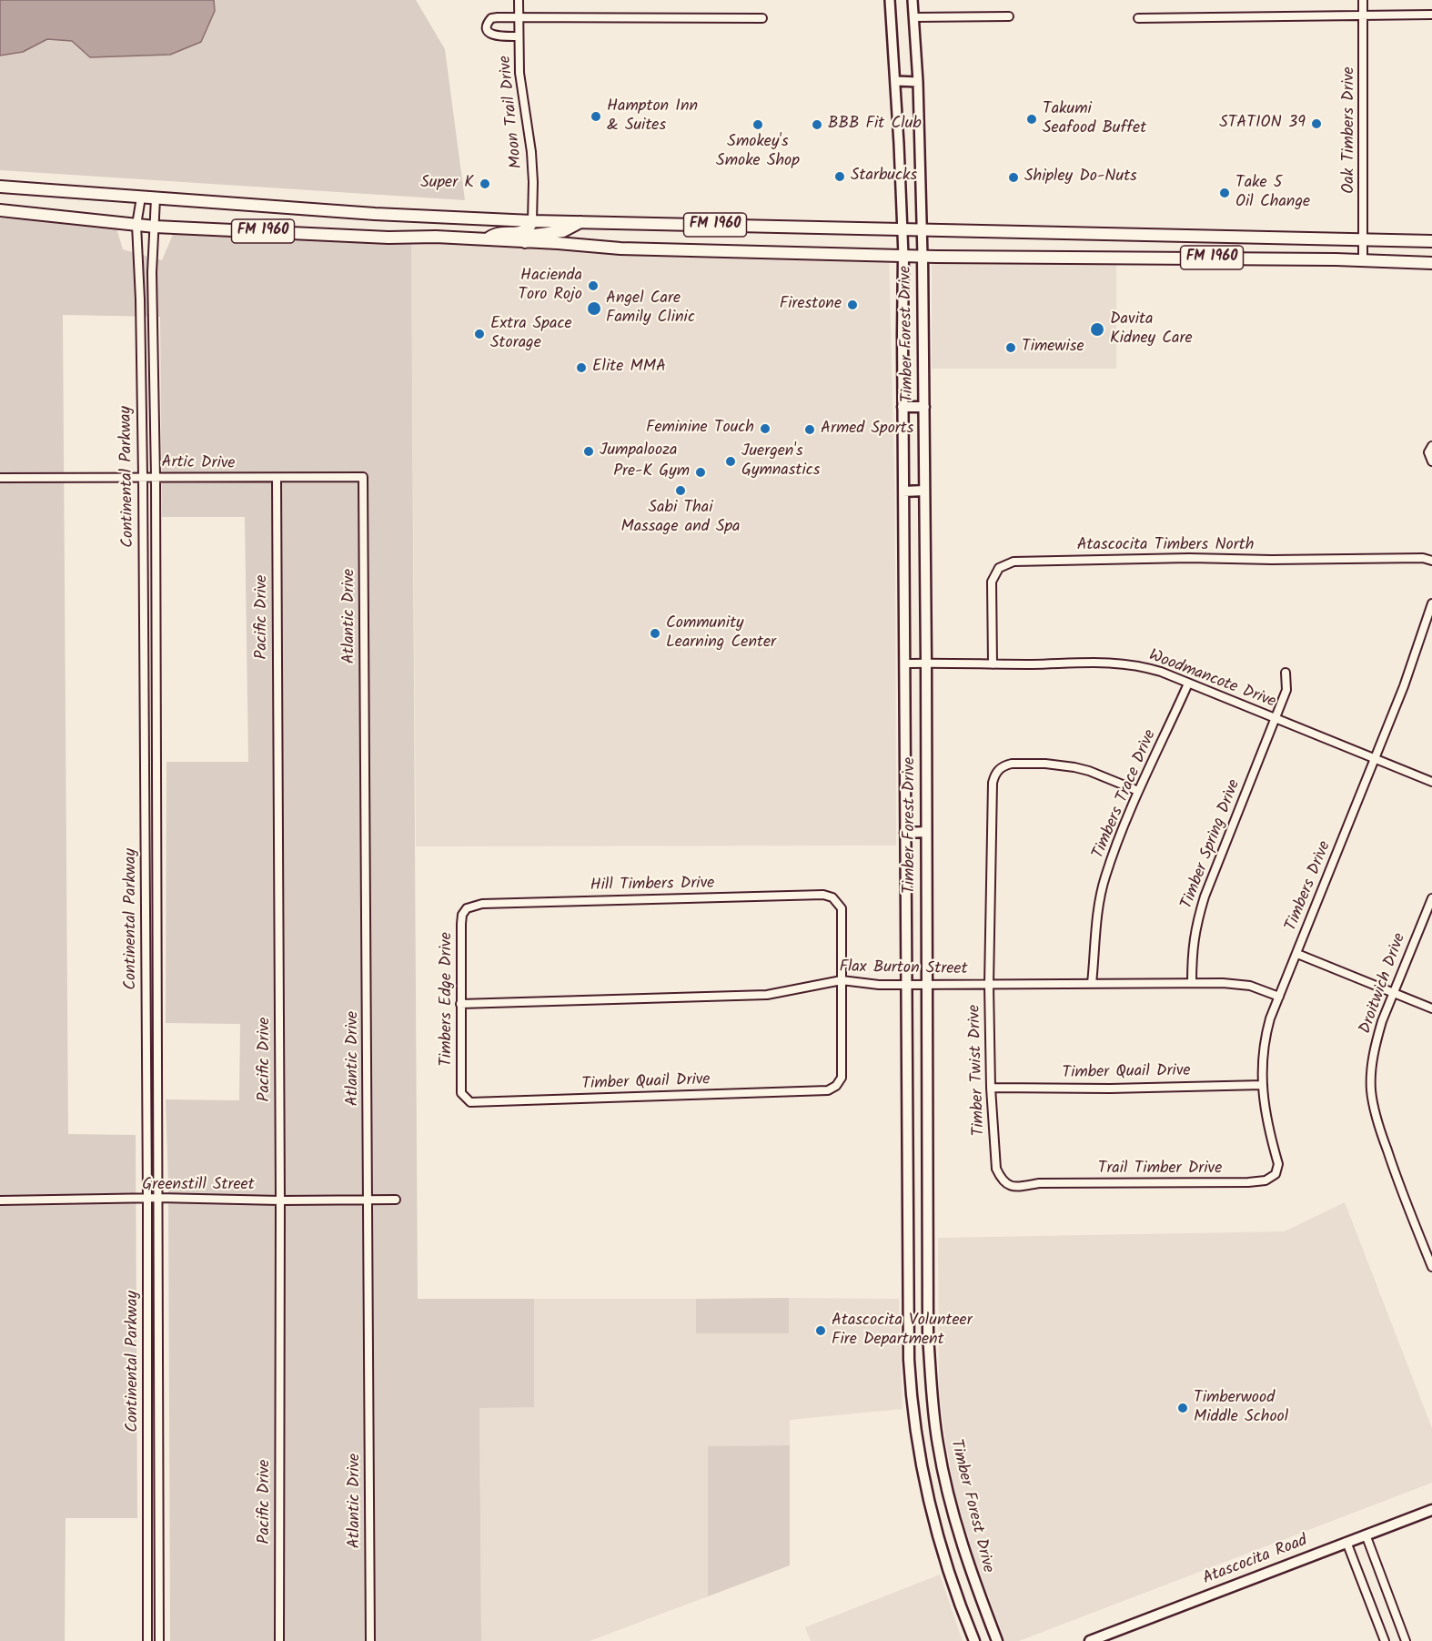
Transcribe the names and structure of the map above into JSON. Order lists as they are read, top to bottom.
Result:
{
  "streets": {
    "main road": ["FM 1960", "Timber Forest Drive", "Atascocita Road"],
    "street": [
      "Moon Trail Drive",
      "Oak Timbers Drive",
      "Artic Drive",
      "Continental Parkway",
      "Atascocita Timbers North",
      "Atlantic Drive",
      "Pacific Drive",
      "Woodmancote Drive",
      "Timbers Trace Drive",
      "Timber Spring Drive",
      "Hill Timbers Drive",
      "Timbers Drive",
      "Flax Burton Street",
      "Droitwich Drive",
      "Timbers Edge Drive",
      "Timber Twist Drive",
      "Timber Quail Drive",
      "Trail Timber Drive",
      "Greenstill Street"
    ]
  },
  "crossings": [
    ["Moon Trail Drive", "FM 1960"],
    ["Oak Timbers Drive", "FM 1960"],
    ["FM 1960", "Timber Forest Drive"],
    ["FM 1960", "Continental Parkway"],
    ["Timber Forest Drive", "Woodmancote Drive"],
    ["Timber Forest Drive", "Flax Burton Street"],
    ["Artic Drive", "Continental Parkway"],
    ["Artic Drive", "Atlantic Drive"],
    ["Artic Drive", "Pacific Drive"],
    ["Continental Parkway", "Greenstill Street"],
    ["Atascocita Timbers North", "Woodmancote Drive"],
    ["Atlantic Drive", "Greenstill Street"],
    ["Pacific Drive", "Greenstill Street"],
    ["Woodmancote Drive", "Timbers Trace Drive"],
    ["Woodmancote Drive", "Timber Spring Drive"],
    ["Woodmancote Drive", "Timbers Drive"],
    ["Timbers Trace Drive", "Flax Burton Street"],
    ["Timbers Trace Drive", "Timber Twist Drive"],
    ["Timber Spring Drive", "Flax Burton Street"],
    ["Hill Timbers Drive", "Flax Burton Street"],
    ["Hill Timbers Drive", "Timbers Edge Drive"],
    ["Hill Timbers Drive", "Timber Quail Drive"],
    ["Timbers Drive", "Flax Burton Street"],
    ["Timbers Drive", "Timber Quail Drive"],
    ["Timbers Drive", "Trail Timber Drive"],
    ["Flax Burton Street", "Timbers Edge Drive"],
    ["Flax Burton Street", "Timber Twist Drive"],
    ["Flax Burton Street", "Timber Quail Drive"],
    ["Timbers Edge Drive", "Timber Quail Drive"],
    ["Timber Twist Drive", "Timber Quail Drive"],
    ["Timber Twist Drive", "Trail Timber Drive"]
  ],
  "places": [
    "Hampton Inn & Suites",
    "Takumi Seafood Buffet",
    "STATION 39",
    "Smokey's Smoke Shop",
    "BBB Fit Club",
    "Starbucks",
    "Shipley Do-Nuts",
    "Super K",
    "Take 5 Oil Change",
    "Hacienda Toro Rojo",
    "Firestone",
    "Angel Care Family Clinic",
    "Davita Kidney Care",
    "Extra Space Storage",
    "Timewise",
    "Elite MMA",
    "Feminine Touch",
    "Armed Sports",
    "Jumpalooza",
    "Juergen's Gymnastics",
    "Pre-K Gym",
    "Sabi Thai Massage and Spa",
    "Community Learning Center",
    "Atascocita Volunteer Fire Department",
    "Timberwood Middle School"
  ]
}
